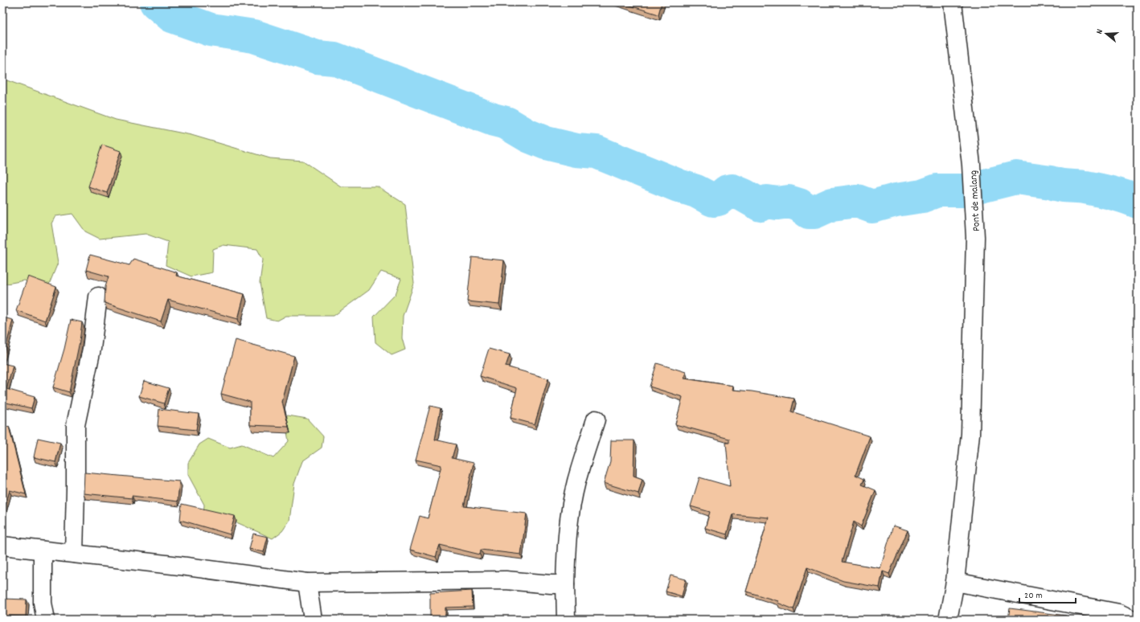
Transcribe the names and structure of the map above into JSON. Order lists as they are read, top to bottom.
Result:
{
  "streets": {
    "main road": ["Pont de malang"]
  },
  "scale_bar": "20 m",
  "north": "left"
}
